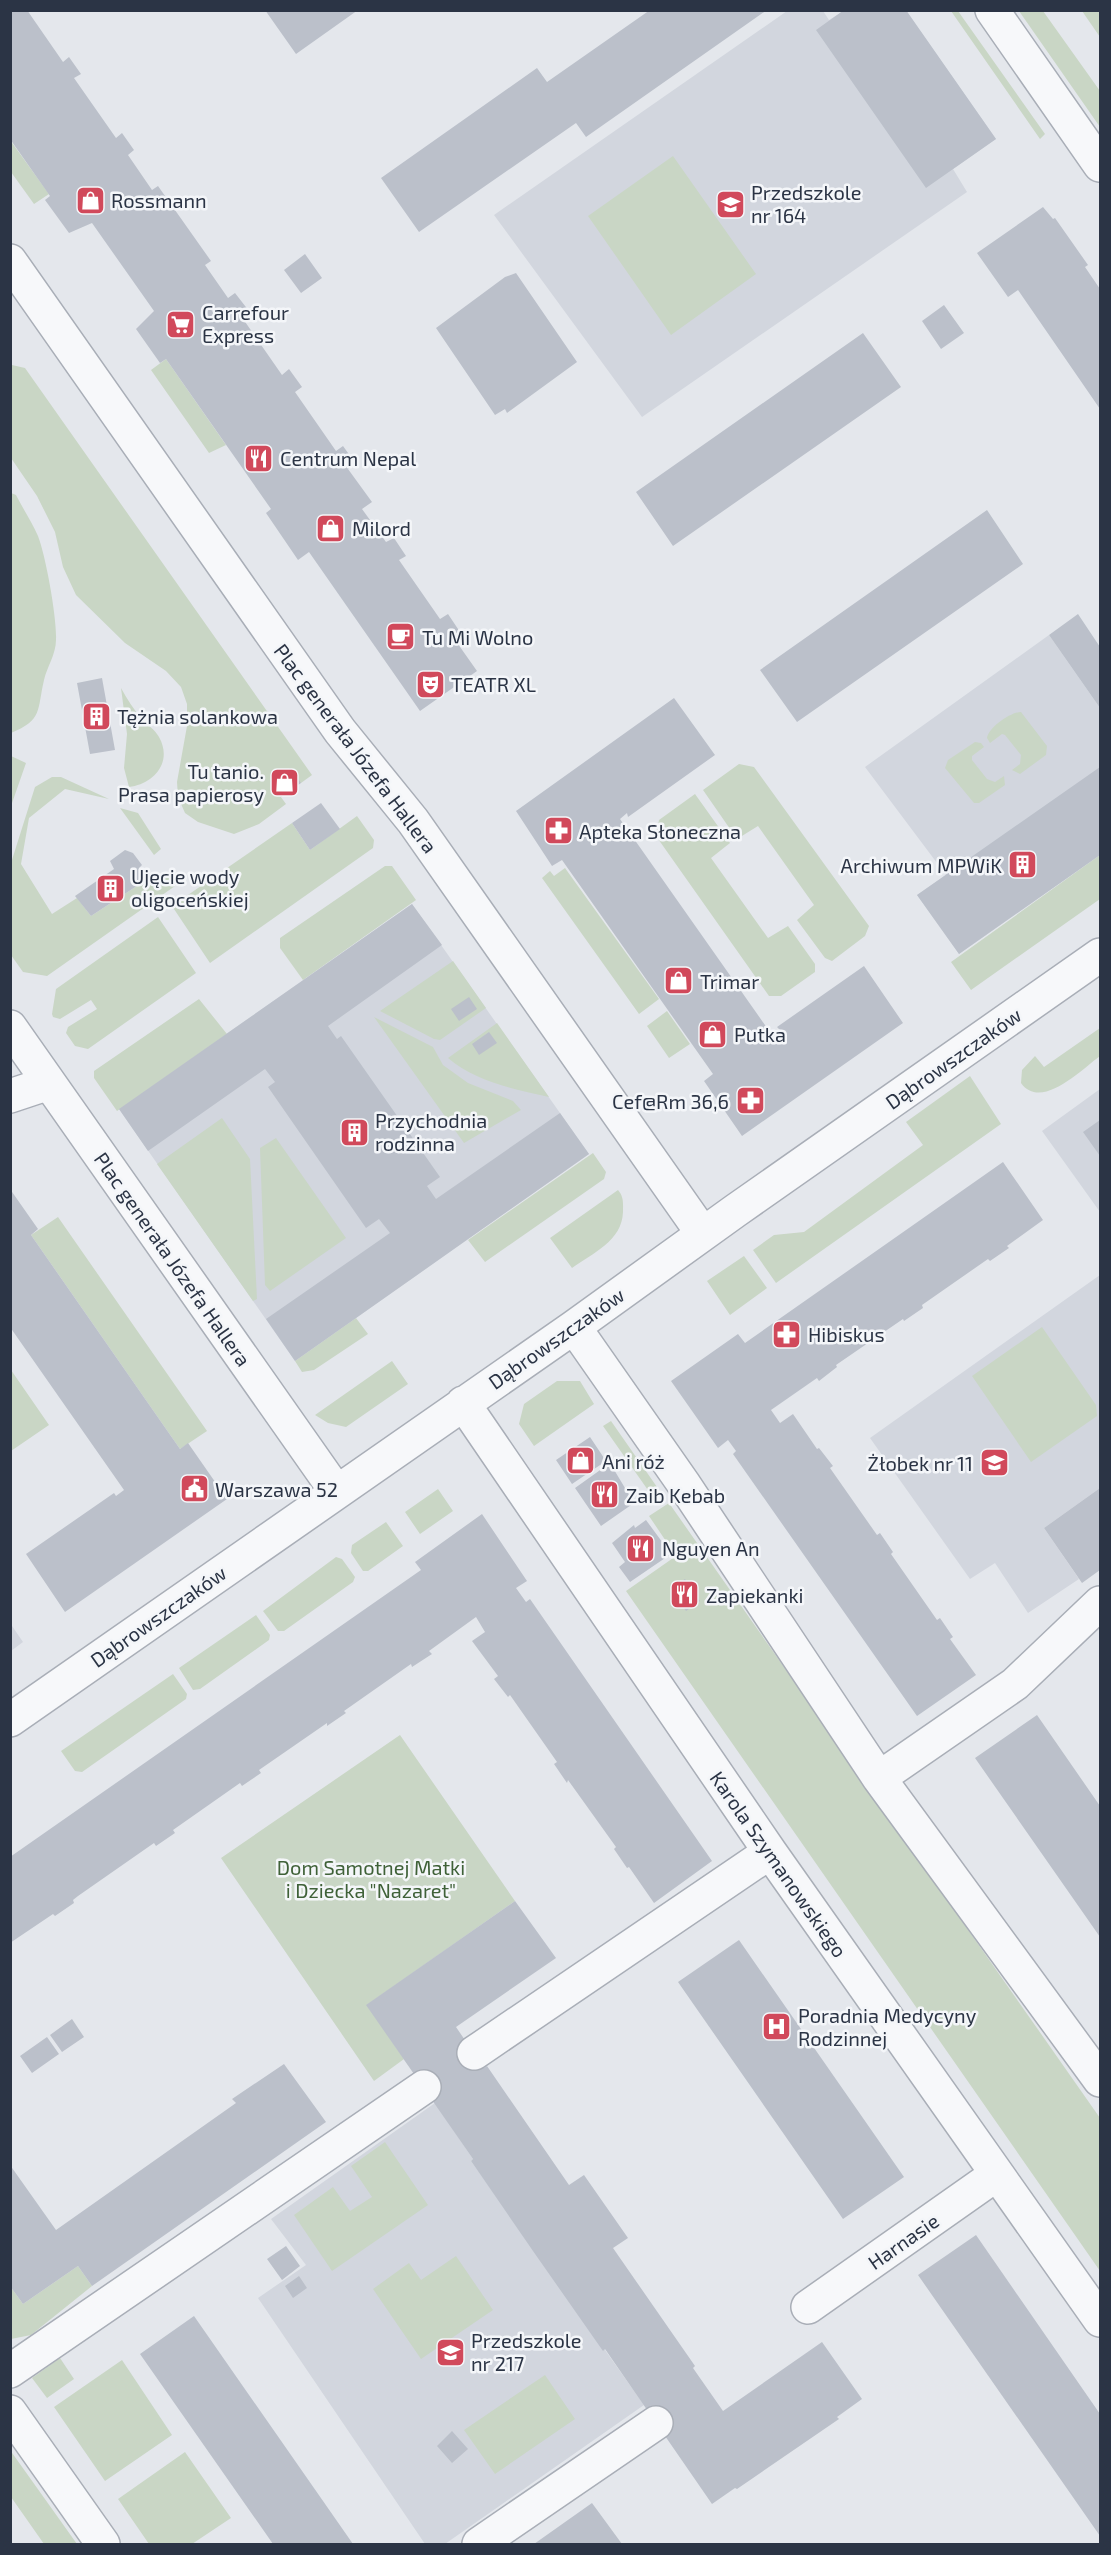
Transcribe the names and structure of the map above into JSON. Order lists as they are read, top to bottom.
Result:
{
  "streets": {
    "street": [
      "Plac generała Józefa Hallera",
      "Dąbrowszczaków",
      "Karola Szymanowskiego",
      "Harnasie"
    ]
  },
  "crossings": [
    ["Plac generała Józefa Hallera", "Dąbrowszczaków"],
    ["Dąbrowszczaków", "Karola Szymanowskiego"],
    ["Karola Szymanowskiego", "Harnasie"]
  ],
  "parks": ["Dom Samotnej Matki i Dziecka \"Nazaret\""],
  "places": {
    "shop": [
      "Rossmann",
      "Milord",
      "Tu tanio. Prasa papierosy",
      "Trimar",
      "Putka",
      "Ani róż"
    ],
    "school or university": ["Przedszkole nr 164", "Żłobek nr 11", "Przedszkole nr 217"],
    "supermarket": ["Carrefour Express"],
    "restaurant": [
      "Centrum Nepal",
      "Zaib Kebab",
      "Nguyen An",
      "Zapiekanki"
    ],
    "cafe": ["Tu Mi Wolno"],
    "theatre": ["TEATR XL"],
    "building": [
      "Tężnia solankowa",
      "Archiwum MPWiK",
      "Ujęcie wody oligoceńskiej",
      "Przychodnia rodzinna"
    ],
    "pharmacy": ["Apteka Słoneczna", "Cef@Rm 36,6", "Hibiskus"],
    "public building": ["Warszawa 52"],
    "hospital": ["Poradnia Medycyny Rodzinnej"]
  }
}
